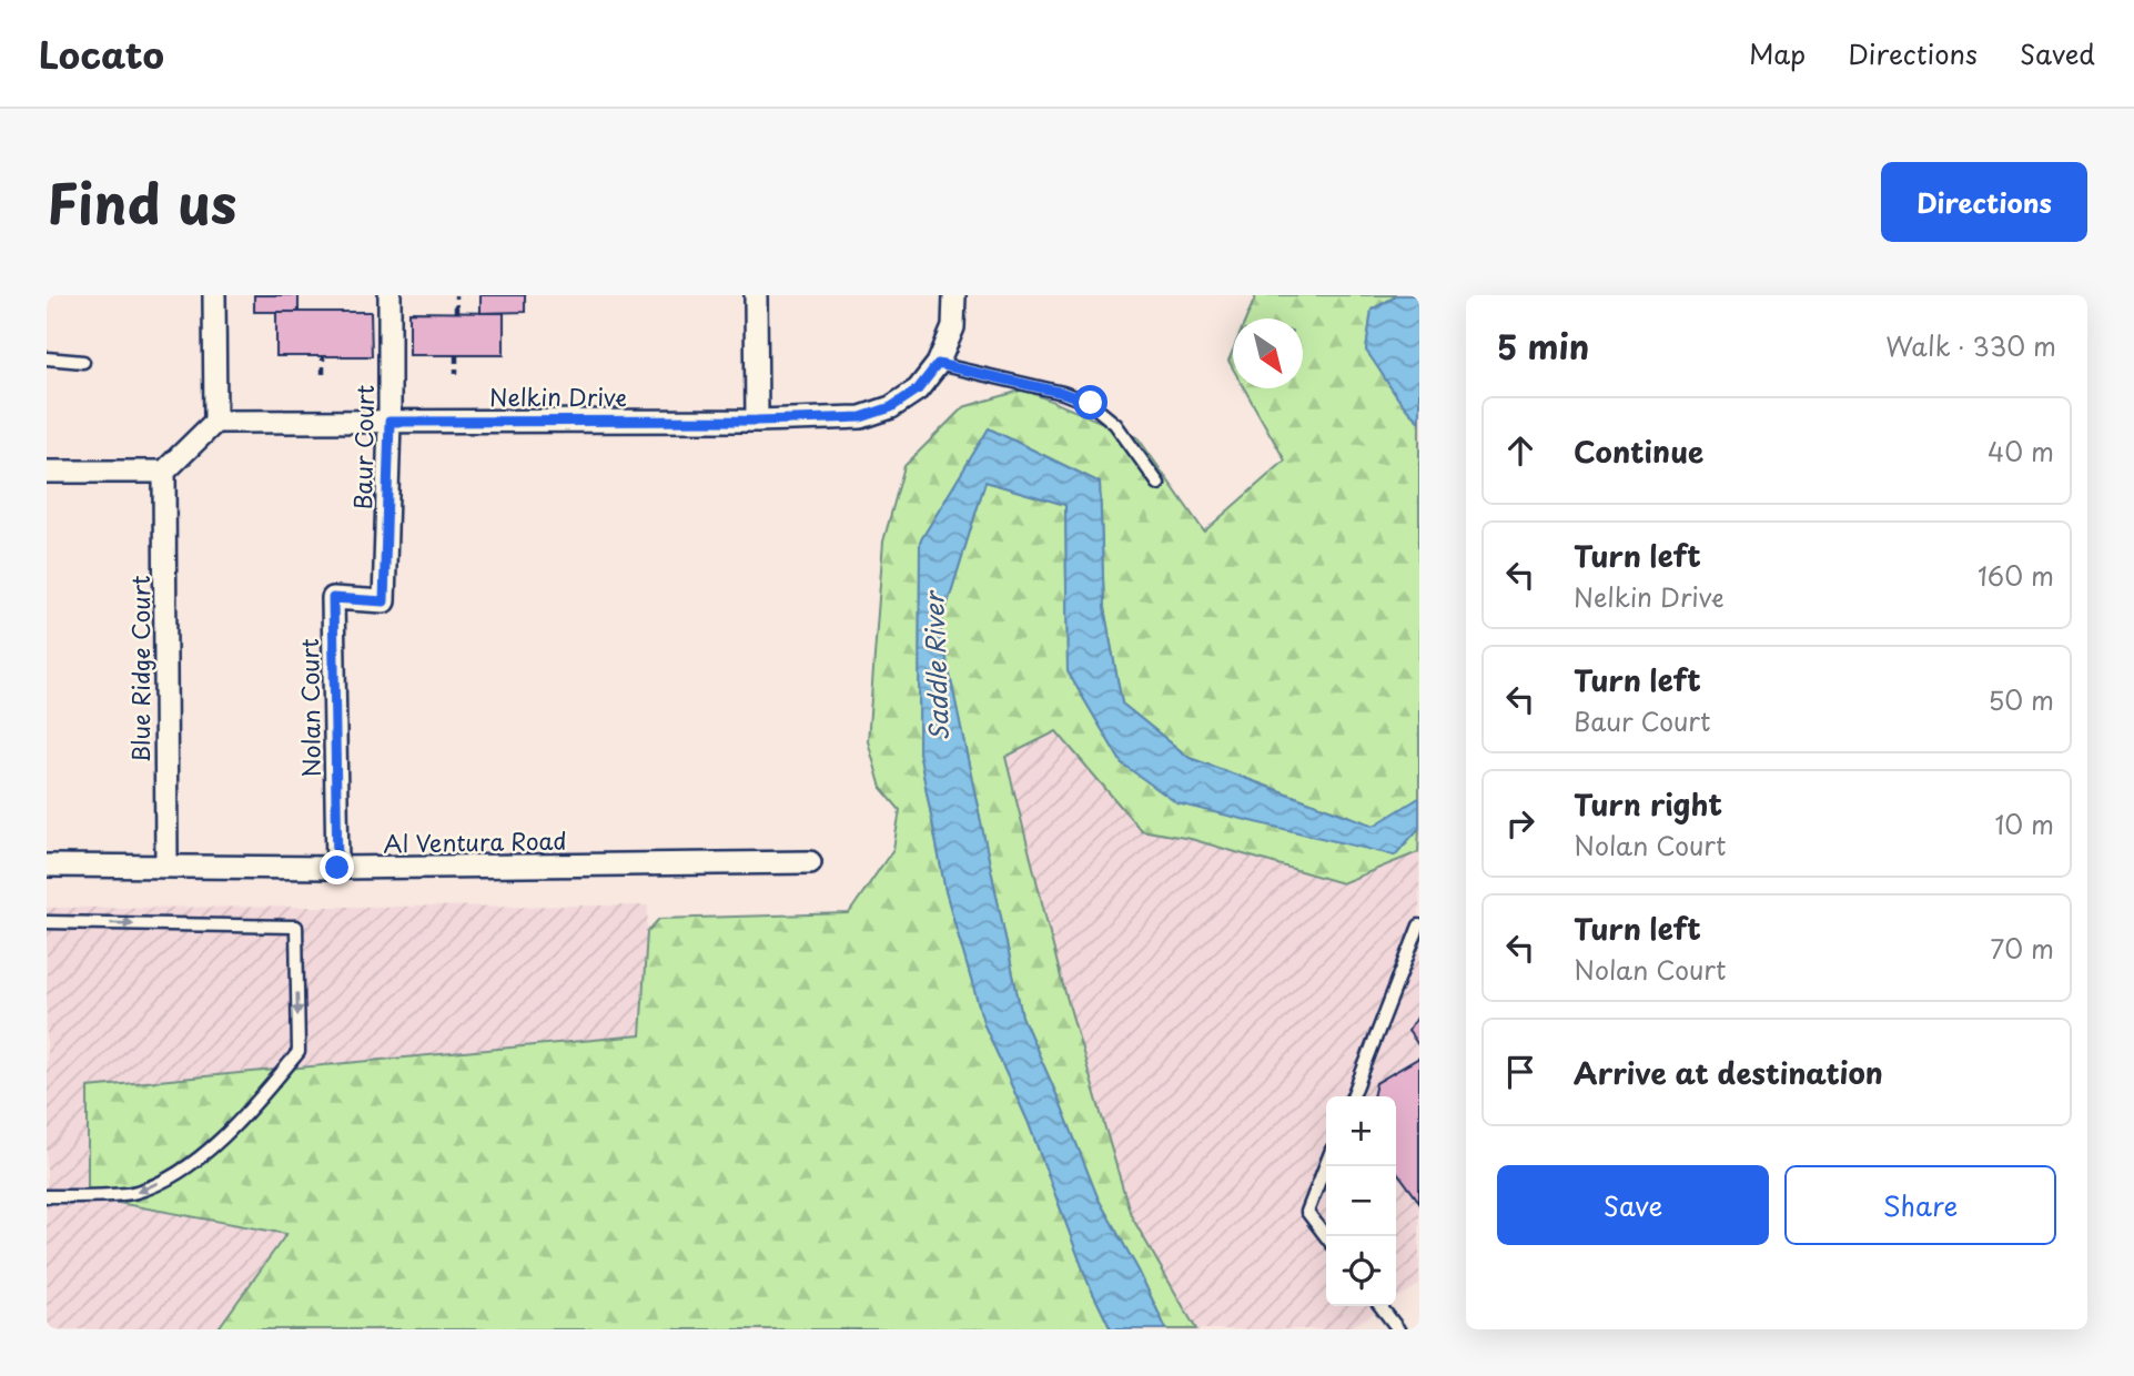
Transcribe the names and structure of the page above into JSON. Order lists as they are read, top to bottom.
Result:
{
  "streets": {
    "street": [
      "Nelkin Drive",
      "Baur Court",
      "Blue Ridge Court",
      "Nolan Court",
      "Al Ventura Road"
    ]
  },
  "crossings": [
    ["Nelkin Drive", "Baur Court"],
    ["Baur Court", "Nolan Court"],
    ["Blue Ridge Court", "Al Ventura Road"],
    ["Nolan Court", "Al Ventura Road"]
  ],
  "water": ["Saddle River"],
  "north": "bottom right",
  "page": {
    "header": "Locato",
    "nav": ["Map", "Directions", "Saved"],
    "title": "Find us",
    "buttons": [
      "Directions",
      ["Save", "Share"]
    ],
    "heading": ["5 min", "Walk · 330 m"],
    "list": [
      ["Continue", "40 m"],
      ["Turn left", "Nelkin Drive", "160 m"],
      ["Turn left", "Baur Court", "50 m"],
      ["Turn right", "Nolan Court", "10 m"],
      ["Turn left", "Nolan Court", "70 m"],
      "Arrive at destination"
    ],
    "map_buttons": ["+", "−"]
  }
}
